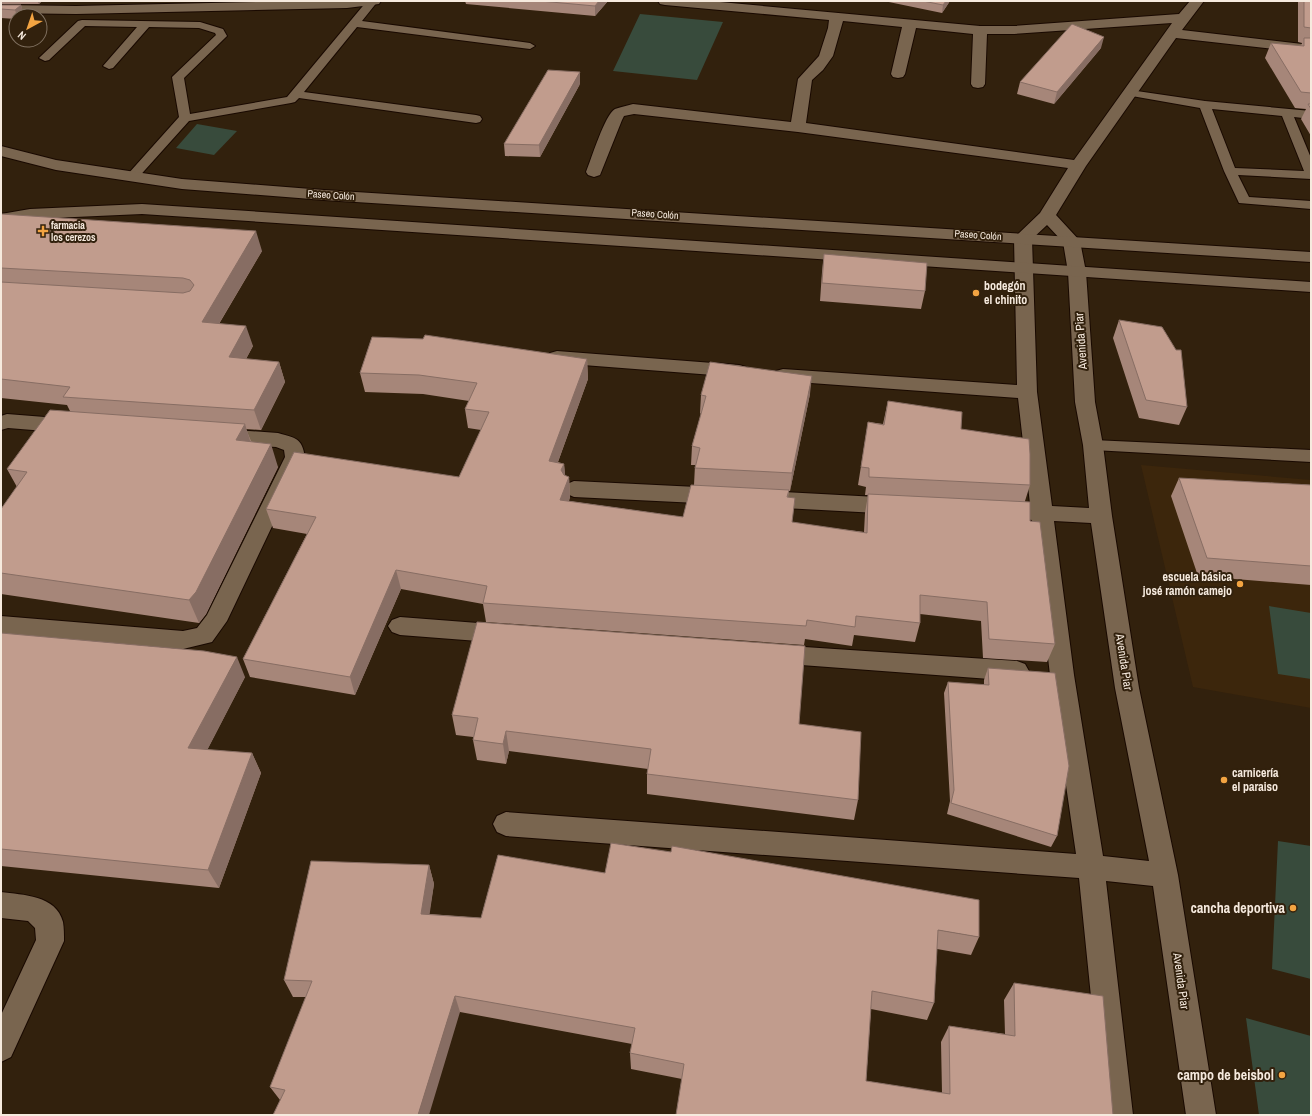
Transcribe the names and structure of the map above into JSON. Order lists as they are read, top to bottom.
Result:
{
  "streets": {
    "street": ["Paseo Colón", "Avenida Piar"]
  },
  "crossings": [
    ["Paseo Colón", "Avenida Piar"]
  ],
  "places": {
    "health": ["farmacia los cerezos"],
    "other": [
      "bodegón el chinito",
      "escuela básica josé ramón camejo",
      "carnicería el paraiso",
      "cancha deportiva",
      "campo de beisbol"
    ]
  },
  "north": "bottom left"
}
